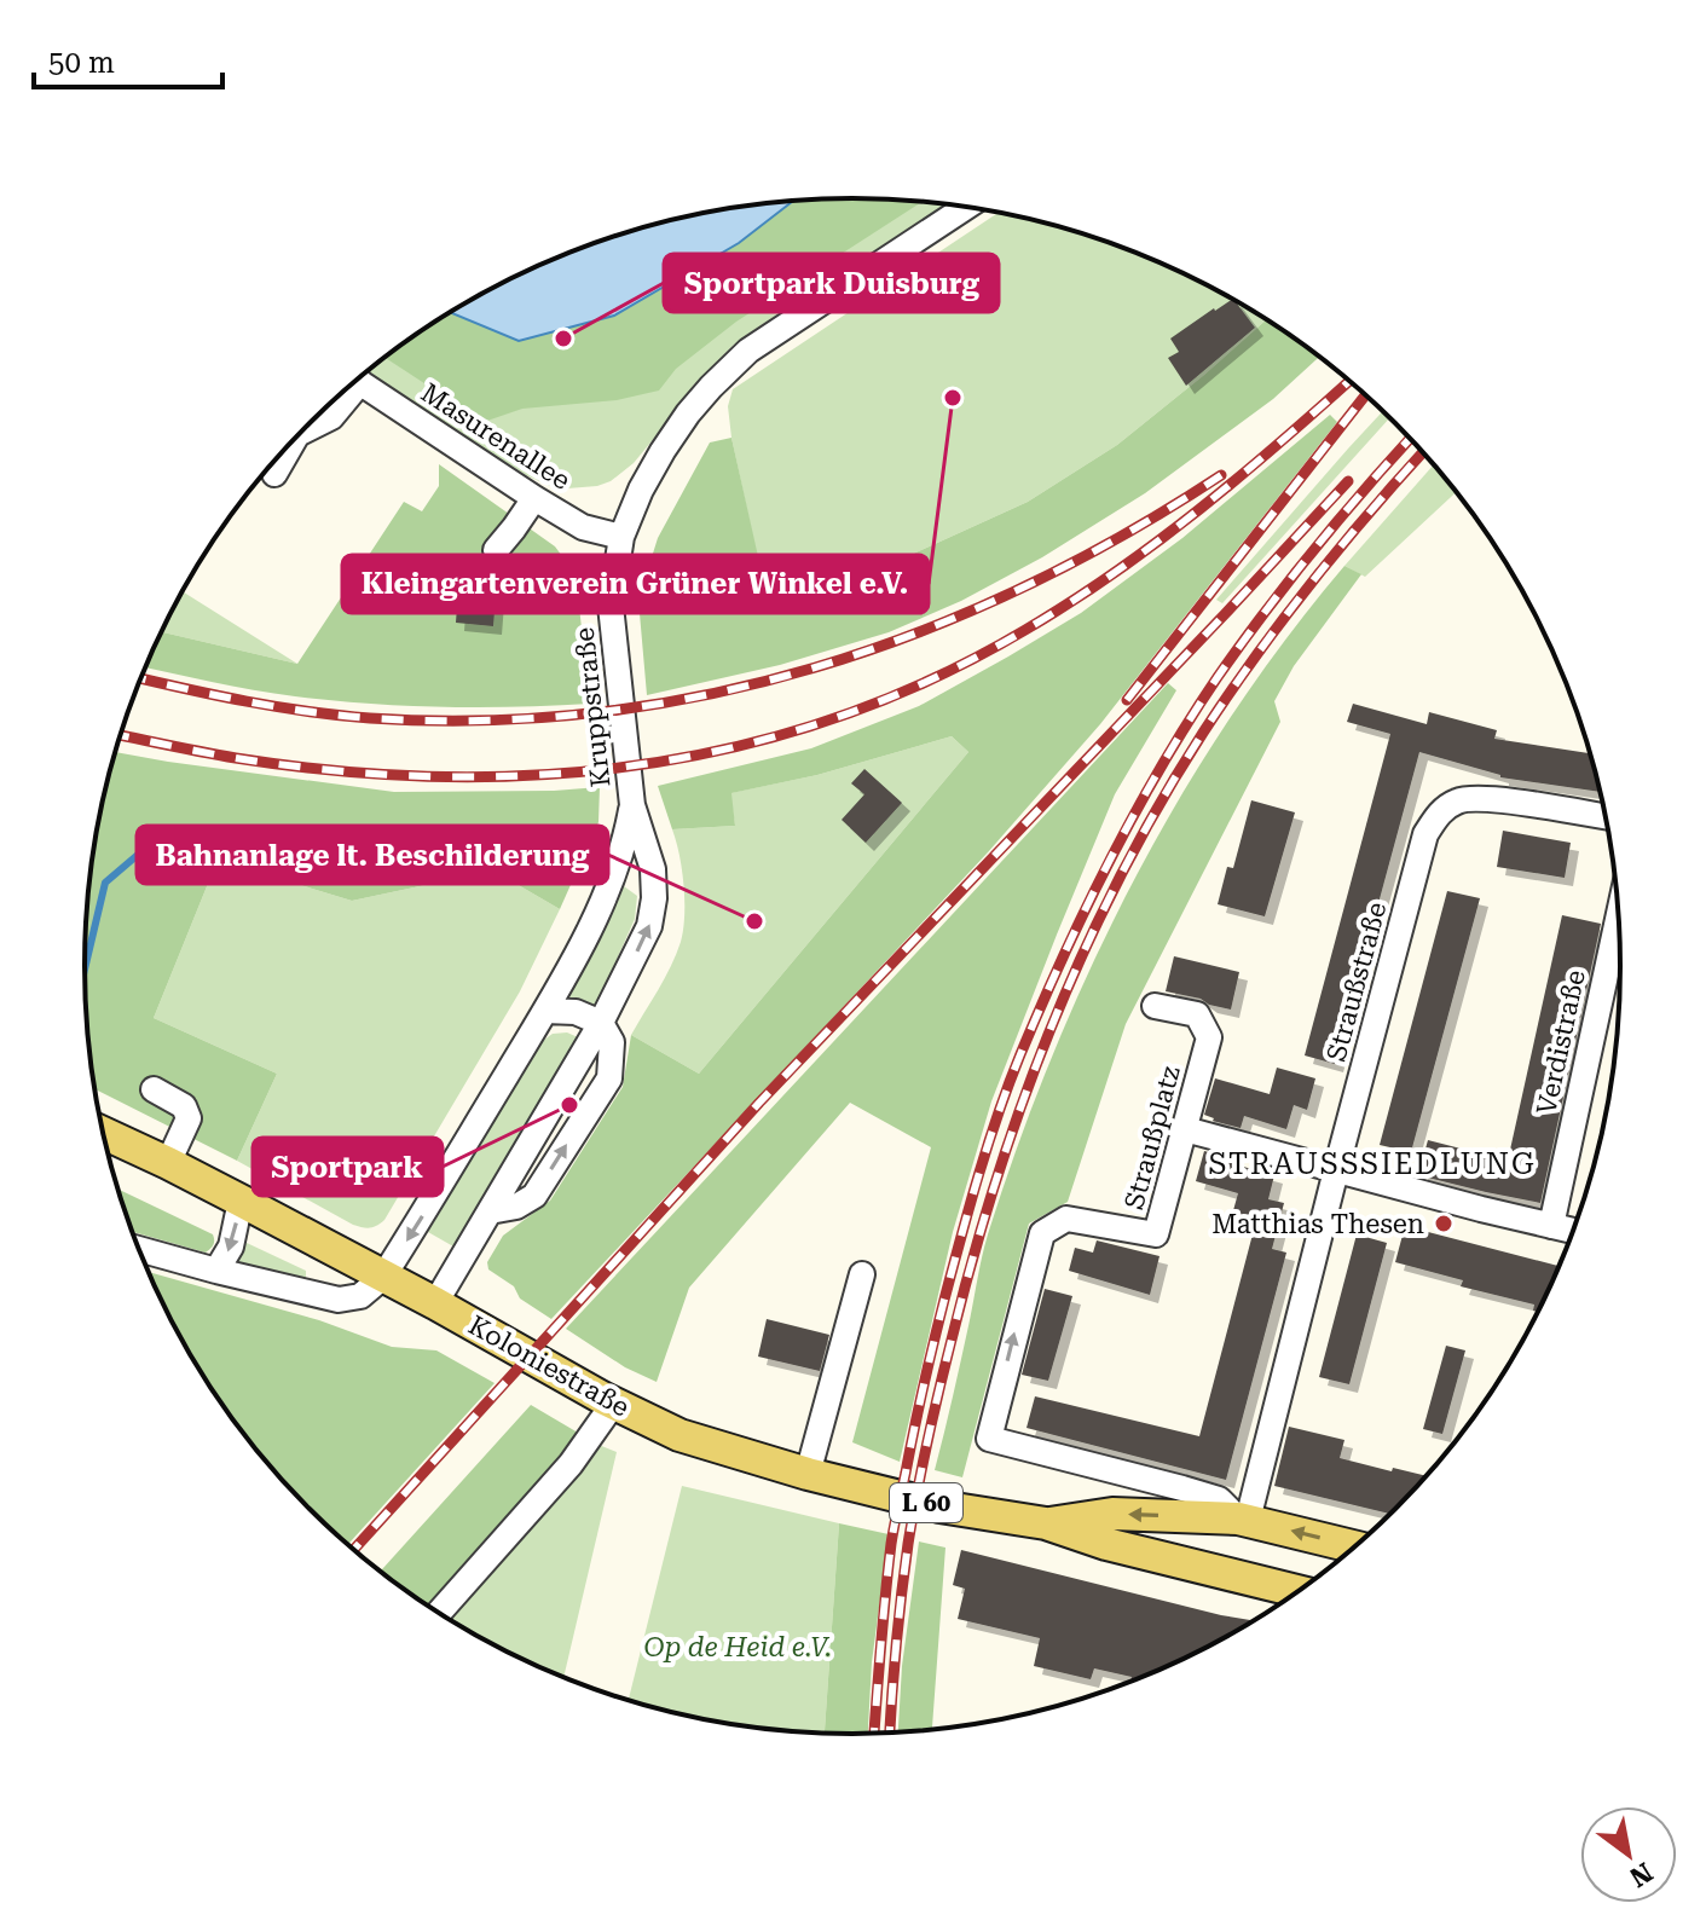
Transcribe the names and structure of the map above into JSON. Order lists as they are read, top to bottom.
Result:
{
  "streets": {
    "main road": ["Koloniestraße", "L 60"],
    "street": [
      "Masurenallee",
      "Kruppstraße",
      "Straußstraße",
      "Verdistraße",
      "Straußplatz"
    ]
  },
  "crossings": [
    ["Masurenallee", "Kruppstraße"],
    ["Kruppstraße", "Koloniestraße"],
    ["Straußstraße", "Koloniestraße"],
    ["Straußplatz", "Koloniestraße"]
  ],
  "districts": ["STRAUSSSIEDLUNG"],
  "parks": ["Op de Heid e.V."],
  "places": [
    "Sportpark Duisburg",
    "Kleingartenverein Grüner Winkel e.V.",
    "Bahnanlage lt. Beschilderung",
    "Sportpark",
    "Matthias Thesen"
  ],
  "scale_bar": "50 m",
  "north": "bottom right"
}
